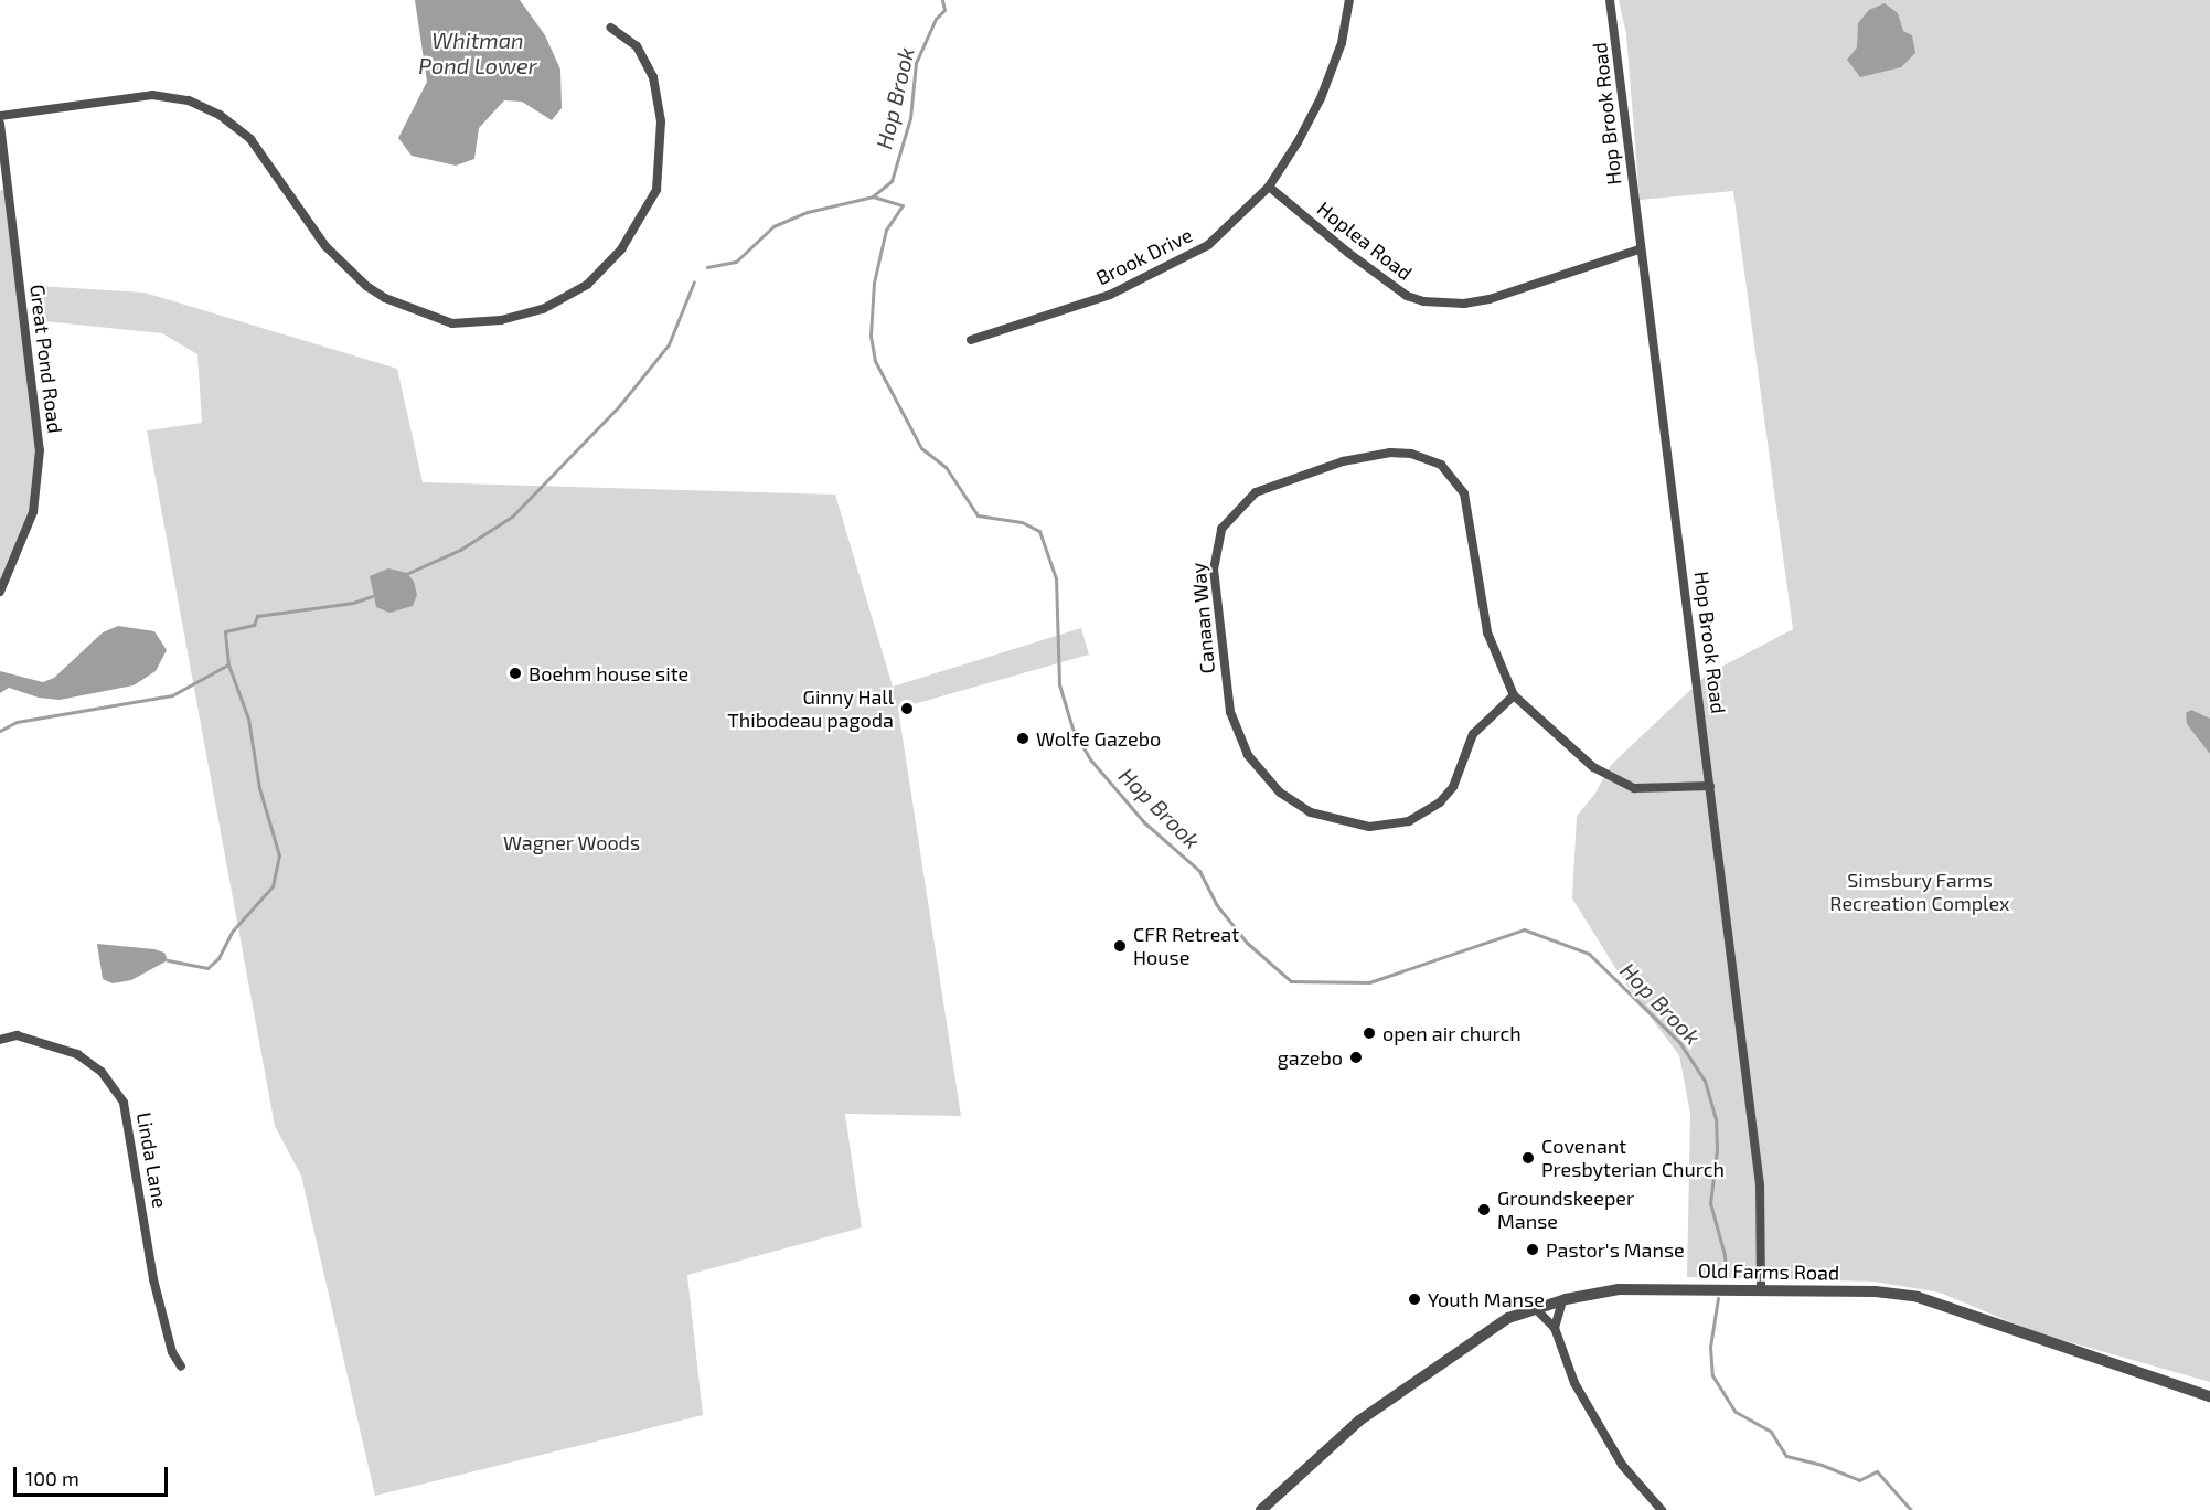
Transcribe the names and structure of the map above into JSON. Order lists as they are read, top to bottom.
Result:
{
  "streets": {
    "street": [
      "Hop Brook Road",
      "Hoplea Road",
      "Brook Drive",
      "Great Pond Road",
      "Canaan Way",
      "Linda Lane",
      "Old Farms Road"
    ]
  },
  "crossings": [
    ["Hop Brook Road", "Hoplea Road"],
    ["Hop Brook Road", "Canaan Way"],
    ["Hop Brook Road", "Old Farms Road"],
    ["Hoplea Road", "Brook Drive"]
  ],
  "water": ["Whitman Pond Lower", "Hop Brook"],
  "parks": ["Wagner Woods", "Simsbury Farms Recreation Complex"],
  "places": [
    "Boehm house site",
    "Ginny Hall Thibodeau pagoda",
    "Wolfe Gazebo",
    "CFR Retreat House",
    "open air church",
    "gazebo",
    "Covenant Presbyterian Church",
    "Groundskeeper Manse",
    "Pastor's Manse",
    "Youth Manse"
  ],
  "scale_bar": "100 m"
}
